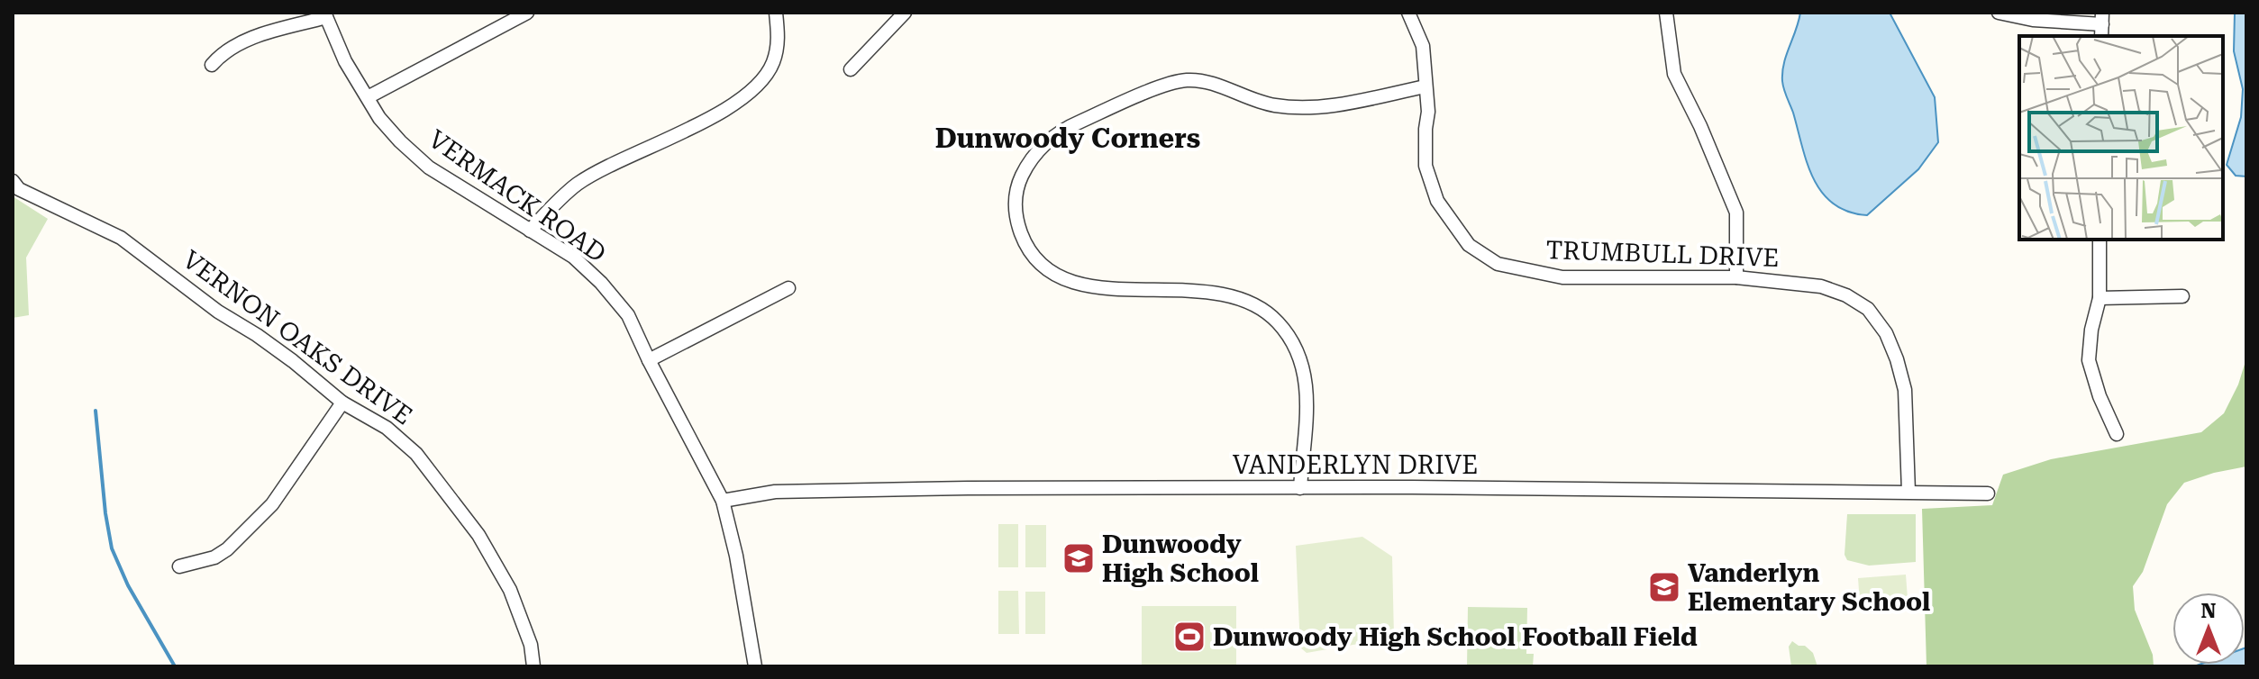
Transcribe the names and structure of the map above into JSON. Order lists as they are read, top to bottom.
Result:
{
  "streets": {
    "street": [
      "VERMACK ROAD",
      "TRUMBULL DRIVE",
      "VERNON OAKS DRIVE",
      "VANDERLYN DRIVE"
    ]
  },
  "crossings": [
    ["VERMACK ROAD", "VANDERLYN DRIVE"],
    ["TRUMBULL DRIVE", "VANDERLYN DRIVE"]
  ],
  "districts": ["Dunwoody Corners"],
  "places": {
    "school or university": ["Dunwoody High School", "Vanderlyn Elementary School"],
    "sports": ["Dunwoody High School Football Field"]
  },
  "north": "top"
}
